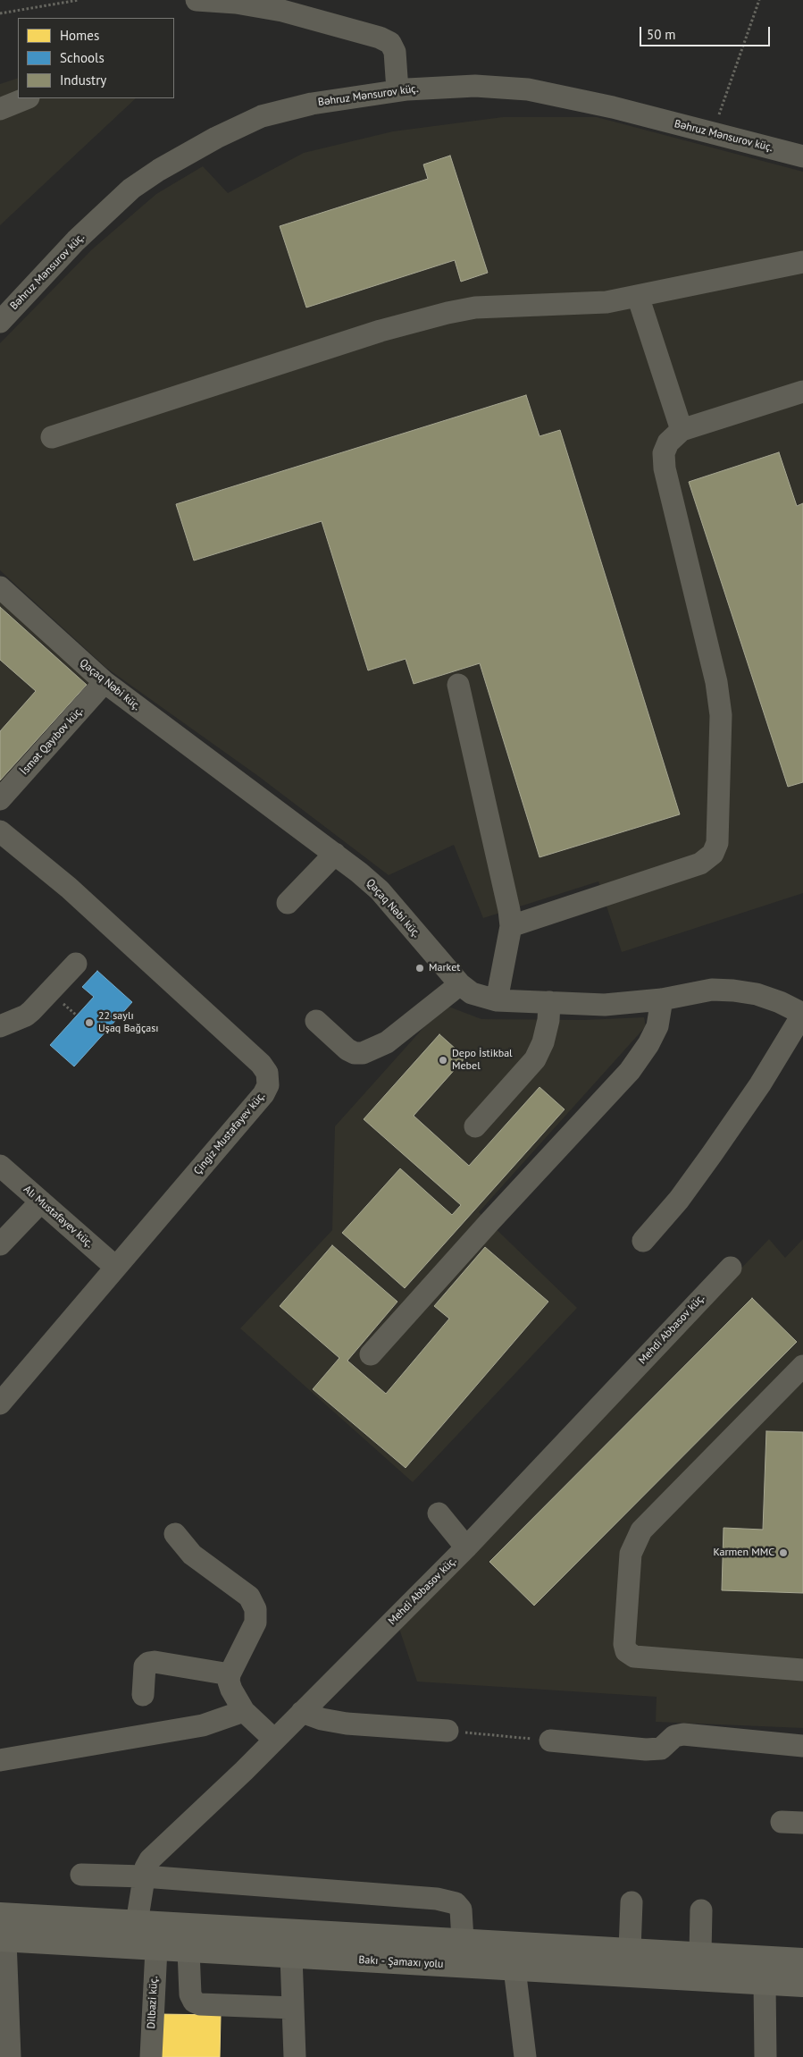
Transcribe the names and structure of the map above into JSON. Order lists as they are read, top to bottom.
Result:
{
  "streets": {
    "highway": ["Bakı - Şamaxı yolu"],
    "street": [
      "Bəhruz Mənsurov küç.",
      "Qaçaq Nəbi küç.",
      "İsmət Qayıbov küç.",
      "Çingiz Mustafayev küç.",
      "Alı Mustafayev küç.",
      "Mehdi Abbasov küç.",
      "Dilbazi küç."
    ]
  },
  "crossings": [
    ["Qaçaq Nəbi küç.", "İsmət Qayıbov küç."],
    ["Çingiz Mustafayev küç.", "Alı Mustafayev küç."],
    ["Bakı - Şamaxı yolu", "Dilbazi küç."]
  ],
  "places": [
    "Market",
    "22 saylı Uşaq Bağçası",
    "Depo İstikbal Mebel",
    "Karmen MMC"
  ],
  "legend": ["Homes", "Schools", "Industry"],
  "scale_bar": "50 m"
}
